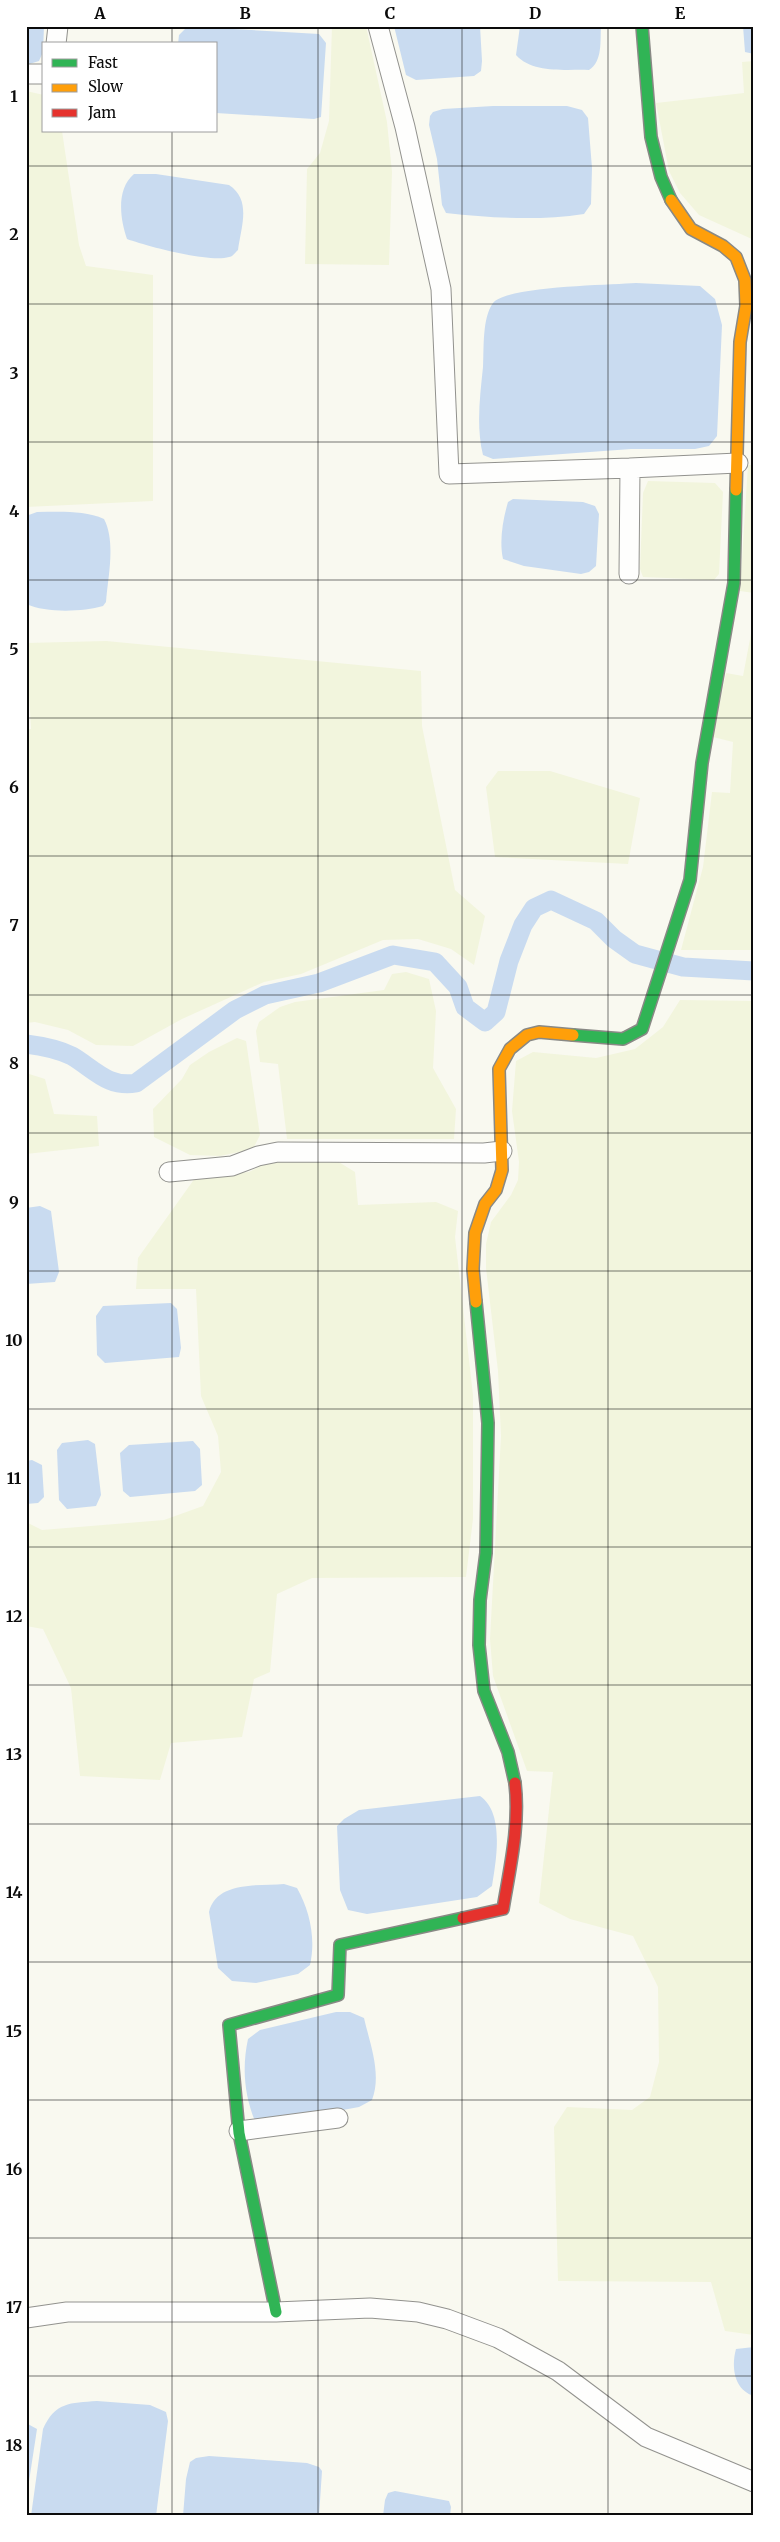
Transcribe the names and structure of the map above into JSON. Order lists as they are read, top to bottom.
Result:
{
  "legend": ["Fast", "Slow", "Jam"],
  "grid": {
    "columns": [
      "A",
      "B",
      "C",
      "D",
      "E"
    ],
    "rows": [
      "1",
      "2",
      "3",
      "4",
      "5",
      "6",
      "7",
      "8",
      "9",
      "10",
      "11",
      "12",
      "13",
      "14",
      "15",
      "16",
      "17",
      "18"
    ]
  }
}
